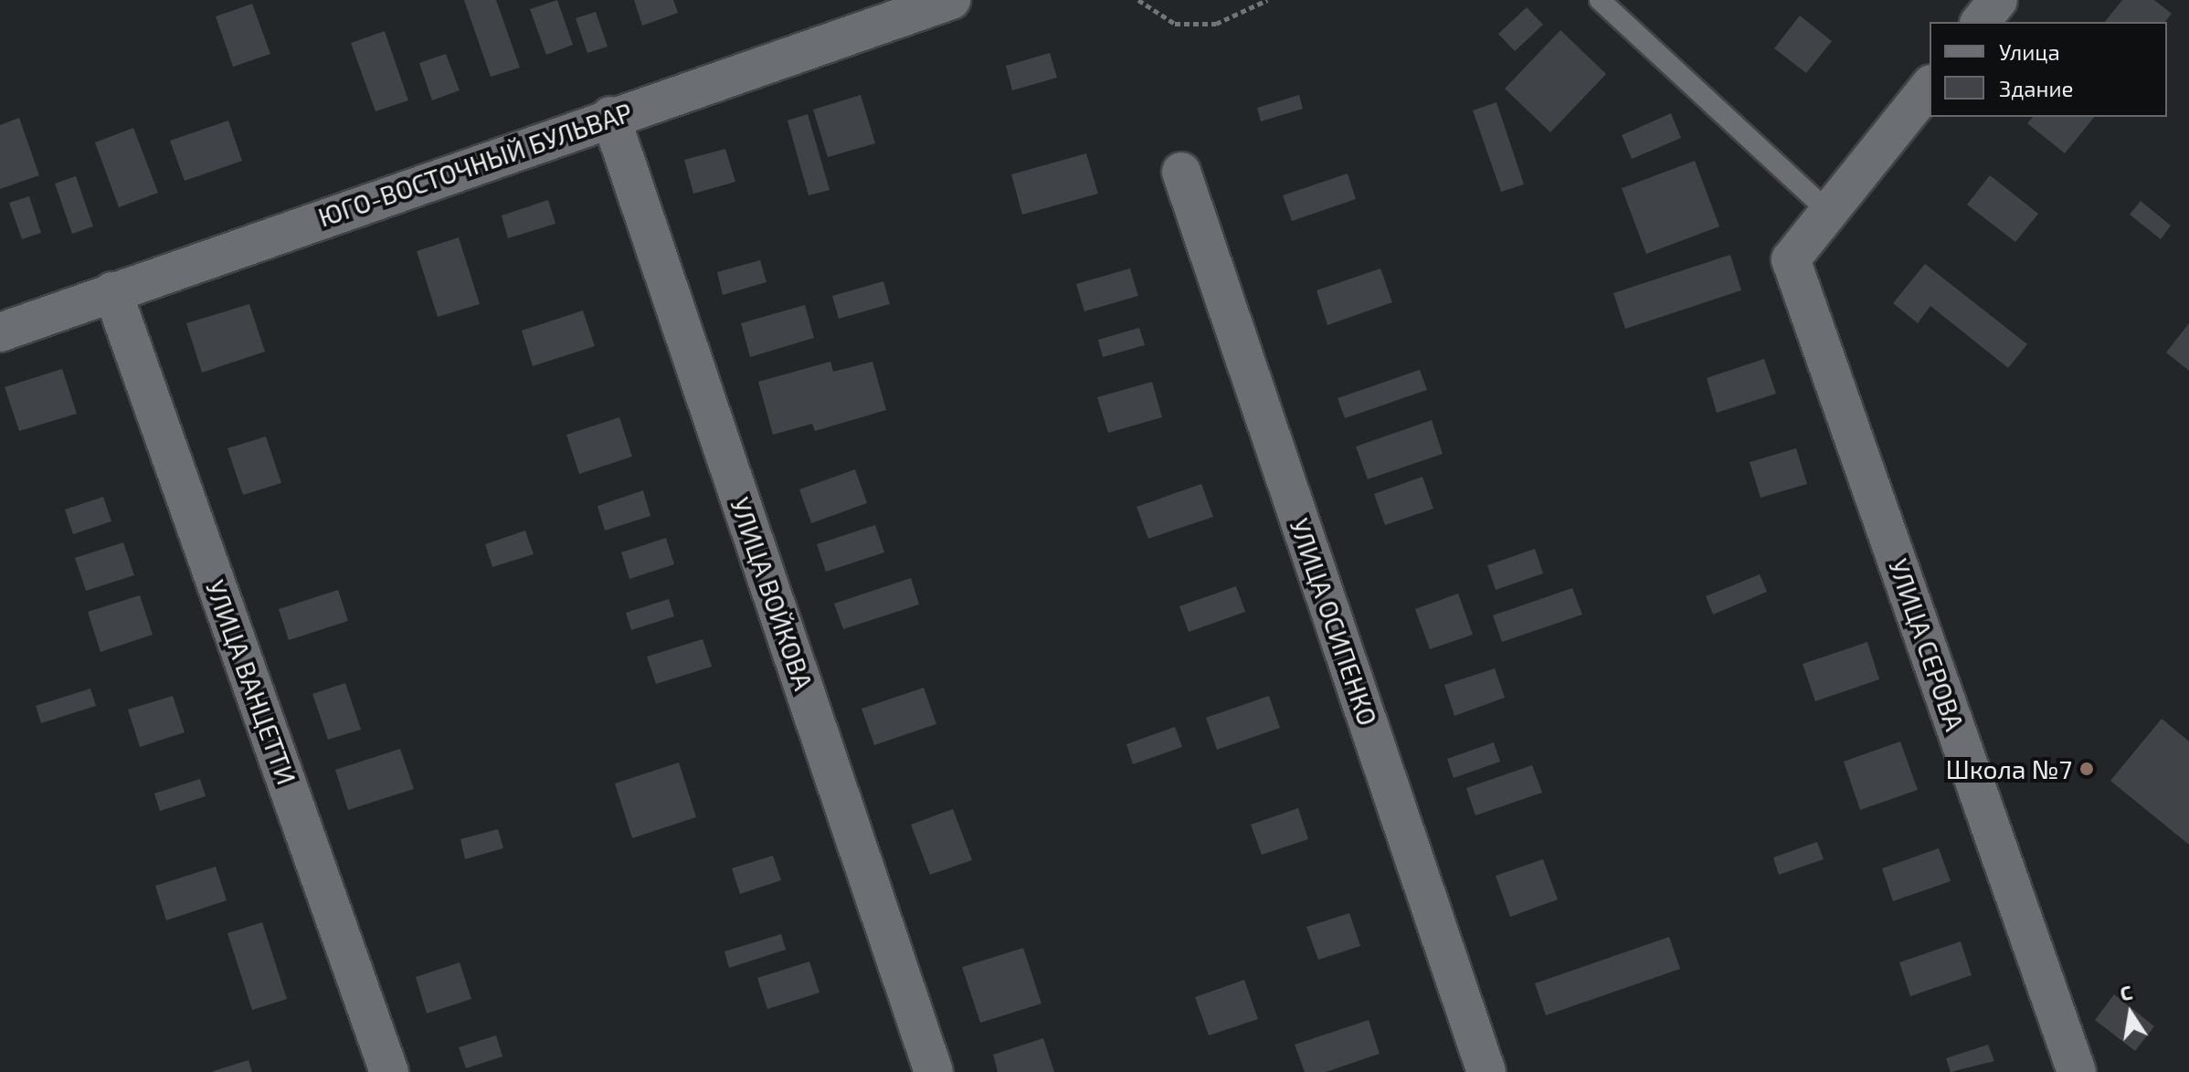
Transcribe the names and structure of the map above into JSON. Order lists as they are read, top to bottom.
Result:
{
  "streets": {
    "street": [
      "ЮГО-ВОСТОЧНЫЙ БУЛЬВАР",
      "УЛИЦА ВОЙКОВА",
      "УЛИЦА ОСИПЕНКО",
      "УЛИЦА СЕРОВА",
      "УЛИЦА ВАНЦЕТТИ"
    ]
  },
  "crossings": [
    ["ЮГО-ВОСТОЧНЫЙ БУЛЬВАР", "УЛИЦА ВОЙКОВА"],
    ["ЮГО-ВОСТОЧНЫЙ БУЛЬВАР", "УЛИЦА ВАНЦЕТТИ"]
  ],
  "places": ["Школа №7"],
  "legend": ["Улица", "Здание"],
  "north": "top"
}
